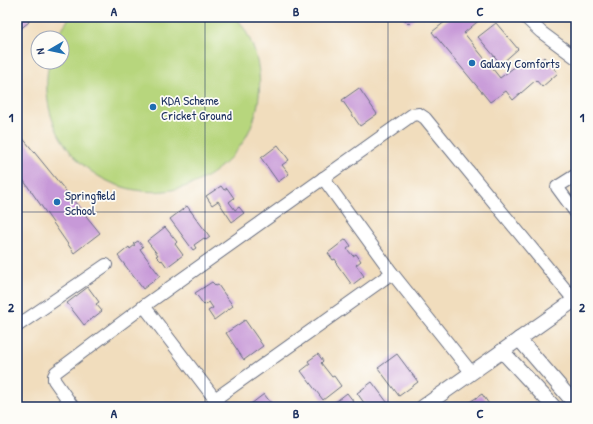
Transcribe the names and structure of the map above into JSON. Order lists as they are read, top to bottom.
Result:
{
  "places": ["Galaxy Comforts", "KDA Scheme Cricket Ground", "Springfield School"],
  "north": "left",
  "grid": {
    "columns": ["A", "B", "C"],
    "rows": ["1", "2"]
  }
}
